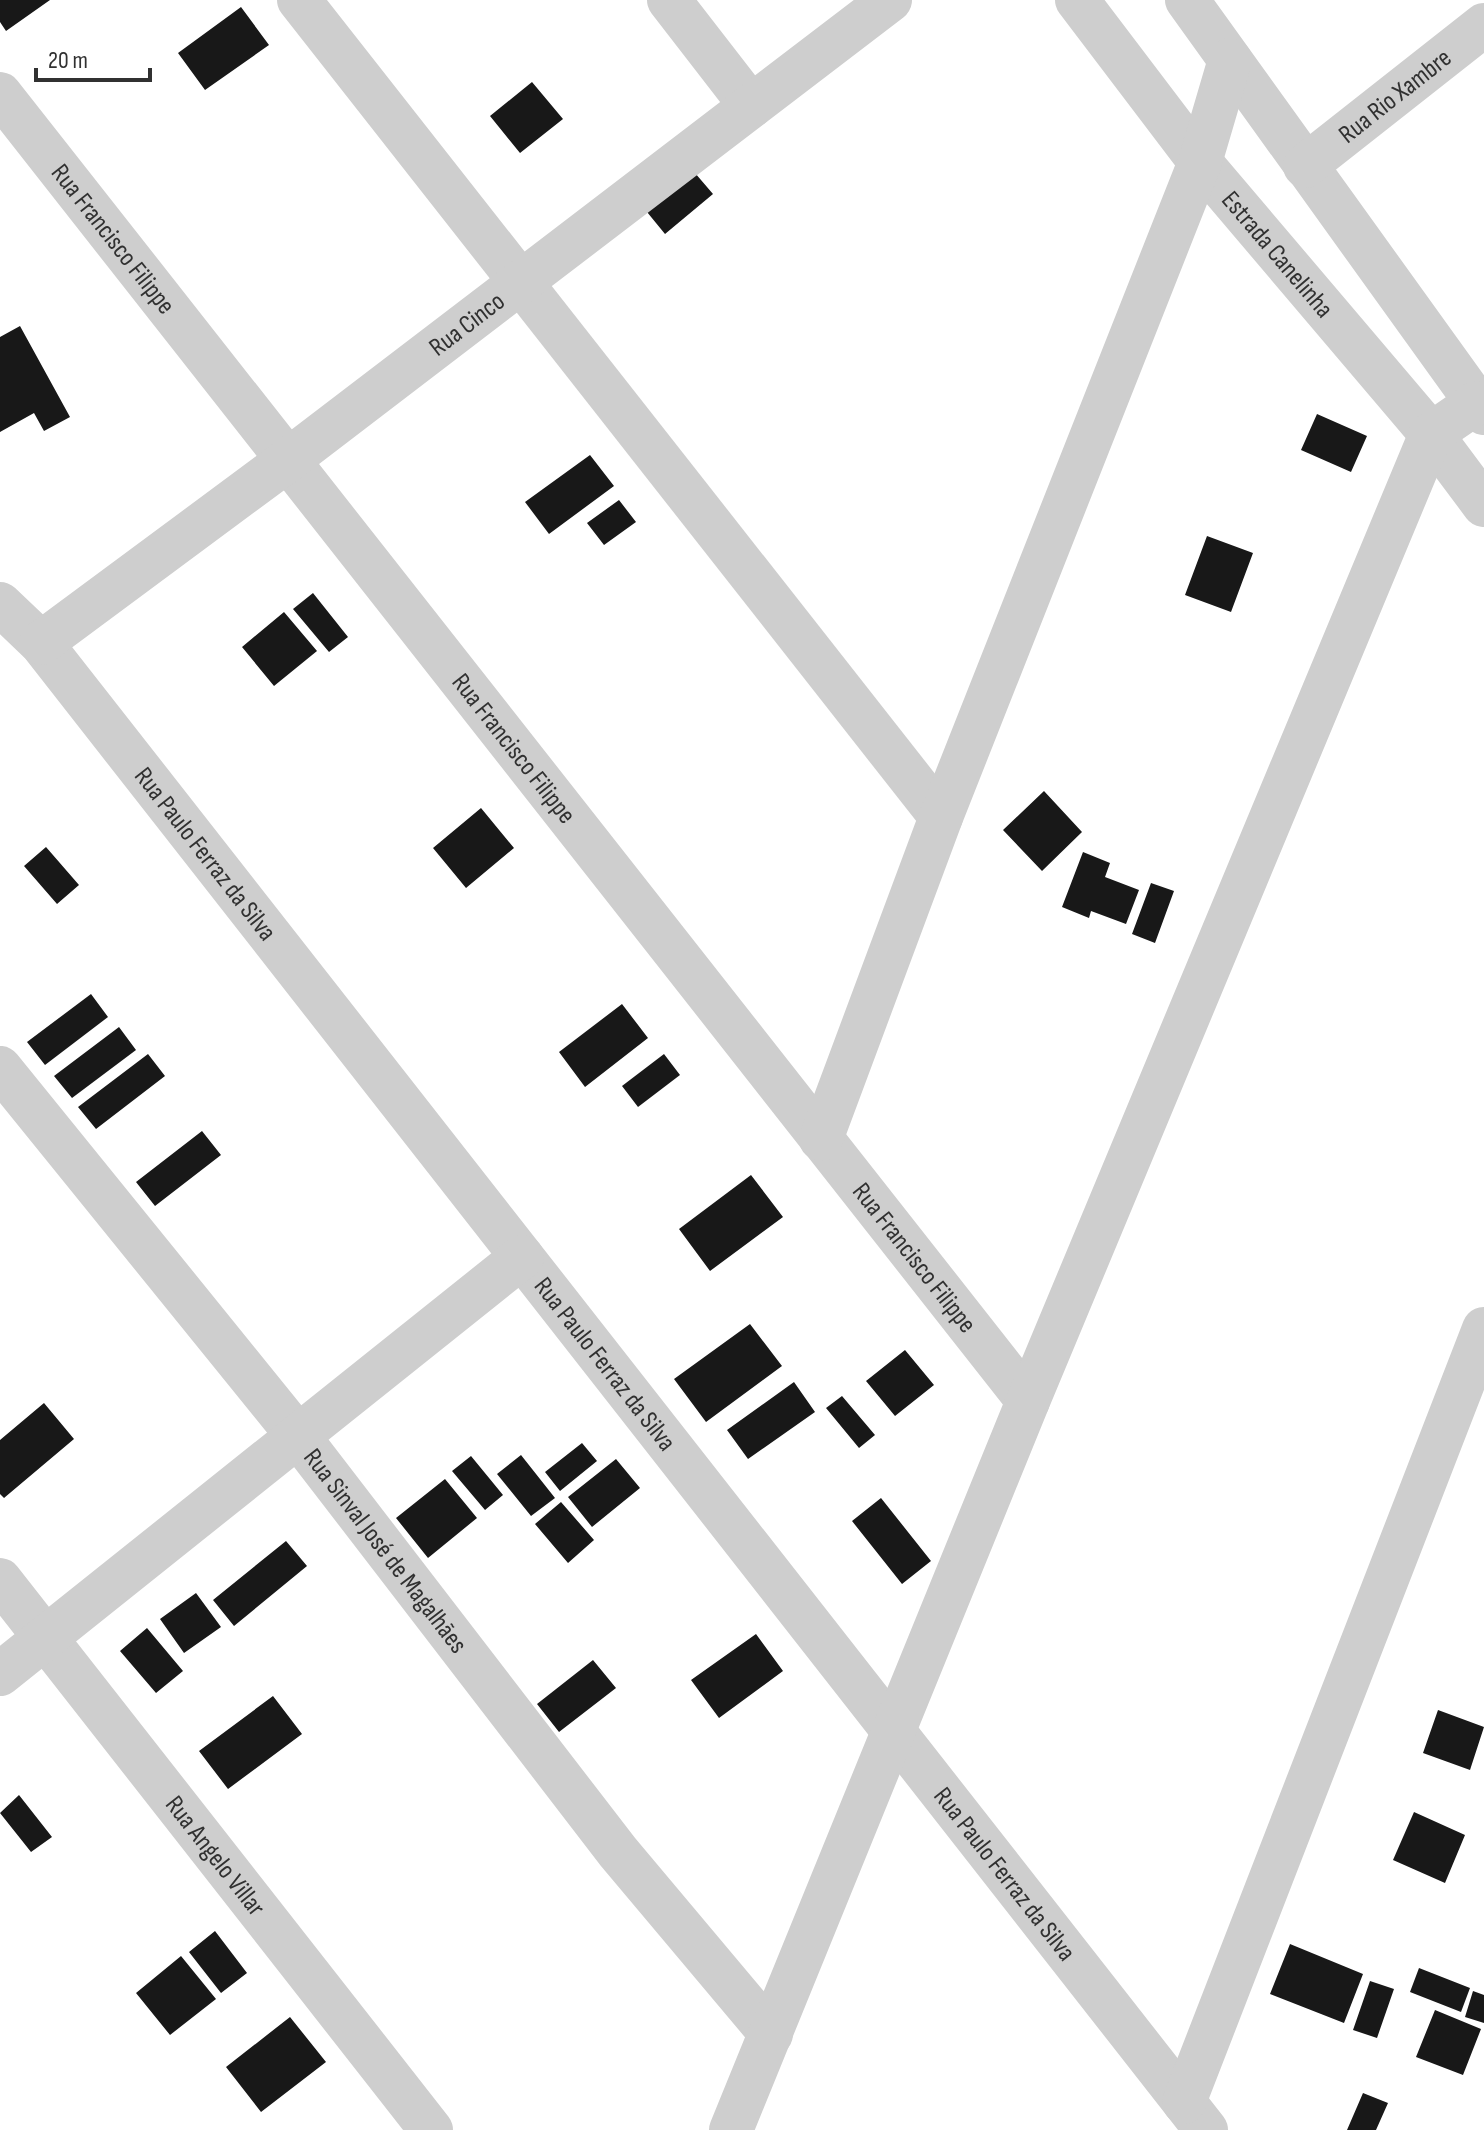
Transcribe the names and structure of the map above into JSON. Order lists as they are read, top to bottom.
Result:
{
  "streets": {
    "street": [
      "Rua Rio Xambre",
      "Rua Francisco Filippe",
      "Estrada Canelinha",
      "Rua Cinco",
      "Rua Paulo Ferraz da Silva",
      "Rua Sinval José de Magalhães",
      "Rua Angelo Villar"
    ]
  },
  "crossings": [
    ["Rua Francisco Filippe", "Rua Cinco"],
    ["Rua Cinco", "Rua Paulo Ferraz da Silva"]
  ],
  "scale_bar": "20 m"
}
